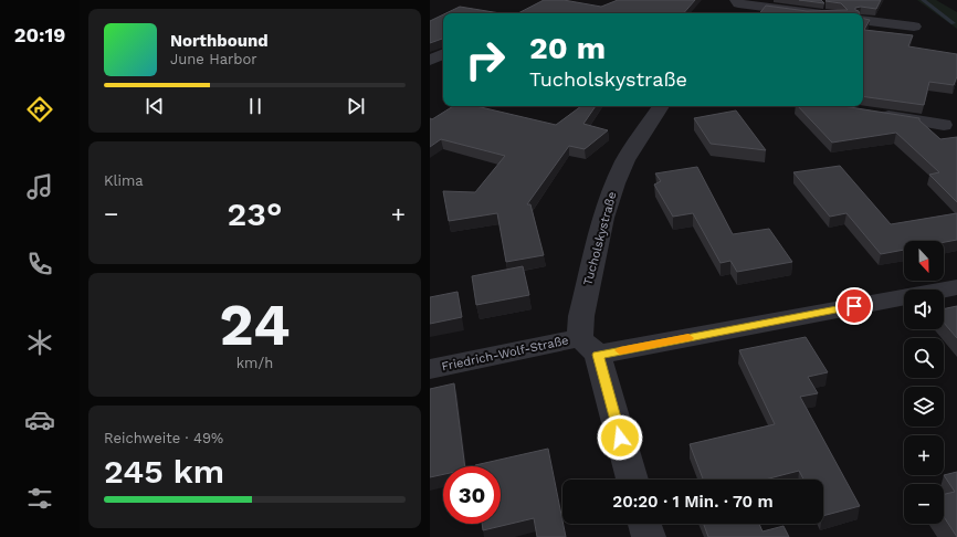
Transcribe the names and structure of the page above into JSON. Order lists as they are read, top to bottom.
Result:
{
  "streets": {
    "street": ["Tucholskystraße", "Friedrich-Wolf-Straße"]
  },
  "crossings": [
    ["Tucholskystraße", "Friedrich-Wolf-Straße"]
  ],
  "north": "bottom",
  "page": {
    "tabs": "20:19",
    "turn": ["20 m", "Tucholskystraße"],
    "song": ["Northbound", "June Harbor"],
    "tile": [
      "Klima",
      ["24", "km/h"],
      ["Reichweite · 49%", "245 km"]
    ],
    "heat": ["−", "23°", "+"],
    "map_buttons": ["+", "−"],
    "limit": "30",
    "trip": "20:20 · 1 Min. · 70 m"
  }
}
